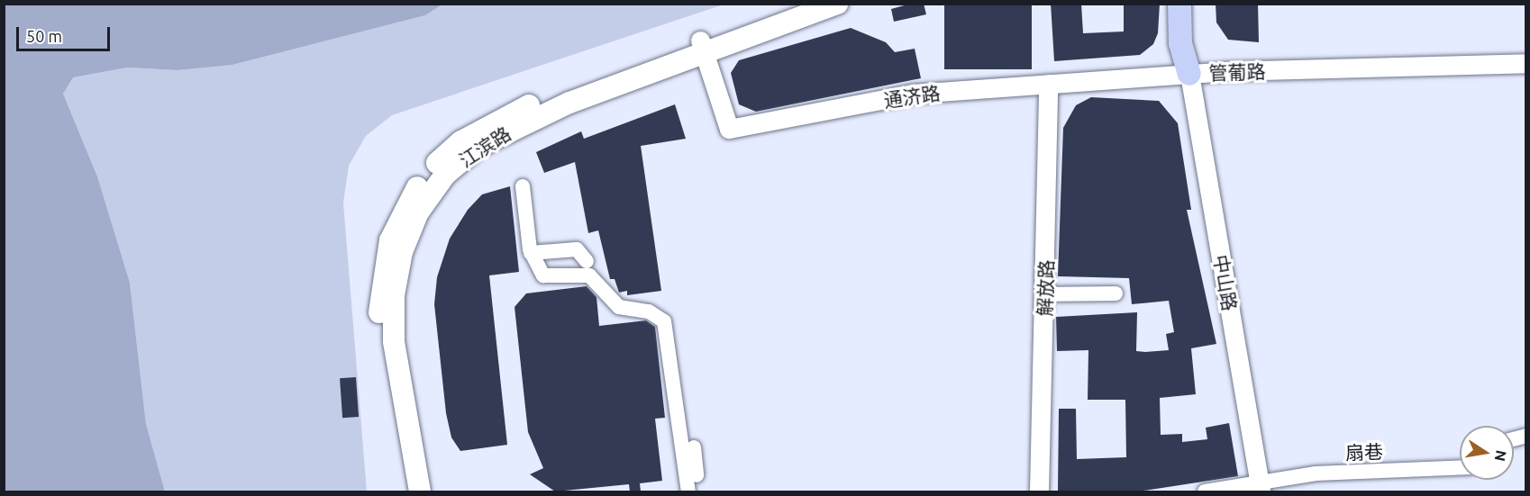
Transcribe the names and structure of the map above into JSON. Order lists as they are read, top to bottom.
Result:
{
  "streets": {
    "main road": ["江滨路", "中山路"],
    "street": [
      "管葡路",
      "通济路",
      "解放路",
      "扇巷"
    ]
  },
  "crossings": [
    ["管葡路", "通济路"],
    ["管葡路", "中山路"],
    ["通济路", "江滨路"],
    ["通济路", "中山路"],
    ["通济路", "解放路"],
    ["中山路", "扇巷"]
  ],
  "scale_bar": "50 m",
  "north": "right"
}
